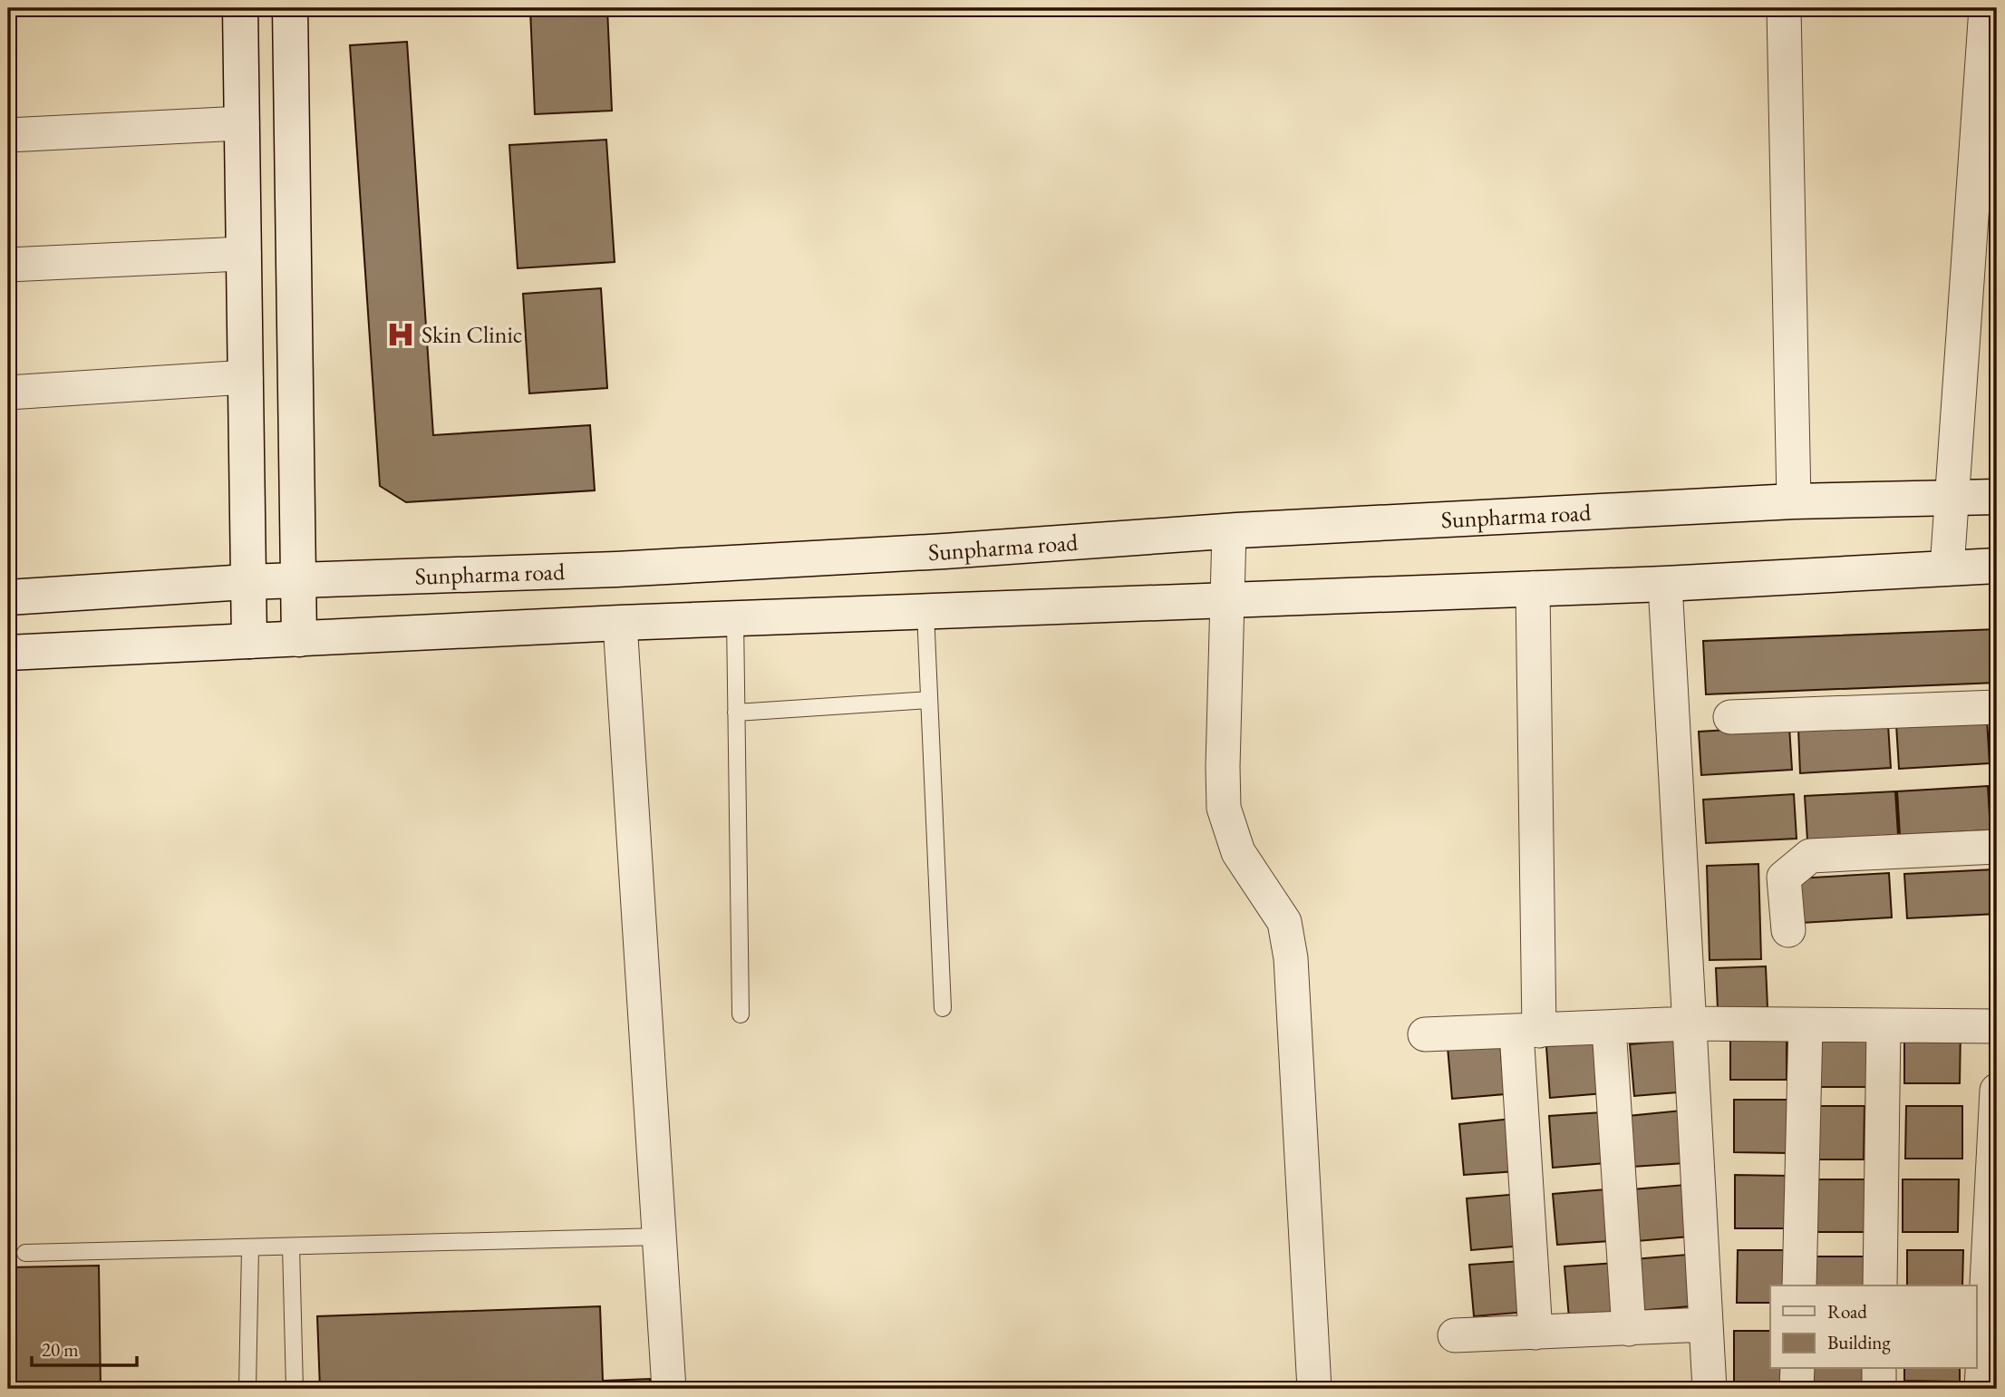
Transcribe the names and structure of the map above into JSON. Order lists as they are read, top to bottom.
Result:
{
  "streets": {
    "street": ["Sunpharma road"]
  },
  "places": {
    "hospital": ["Skin Clinic"]
  },
  "legend": ["Road", "Building"],
  "scale_bar": "20 m"
}
